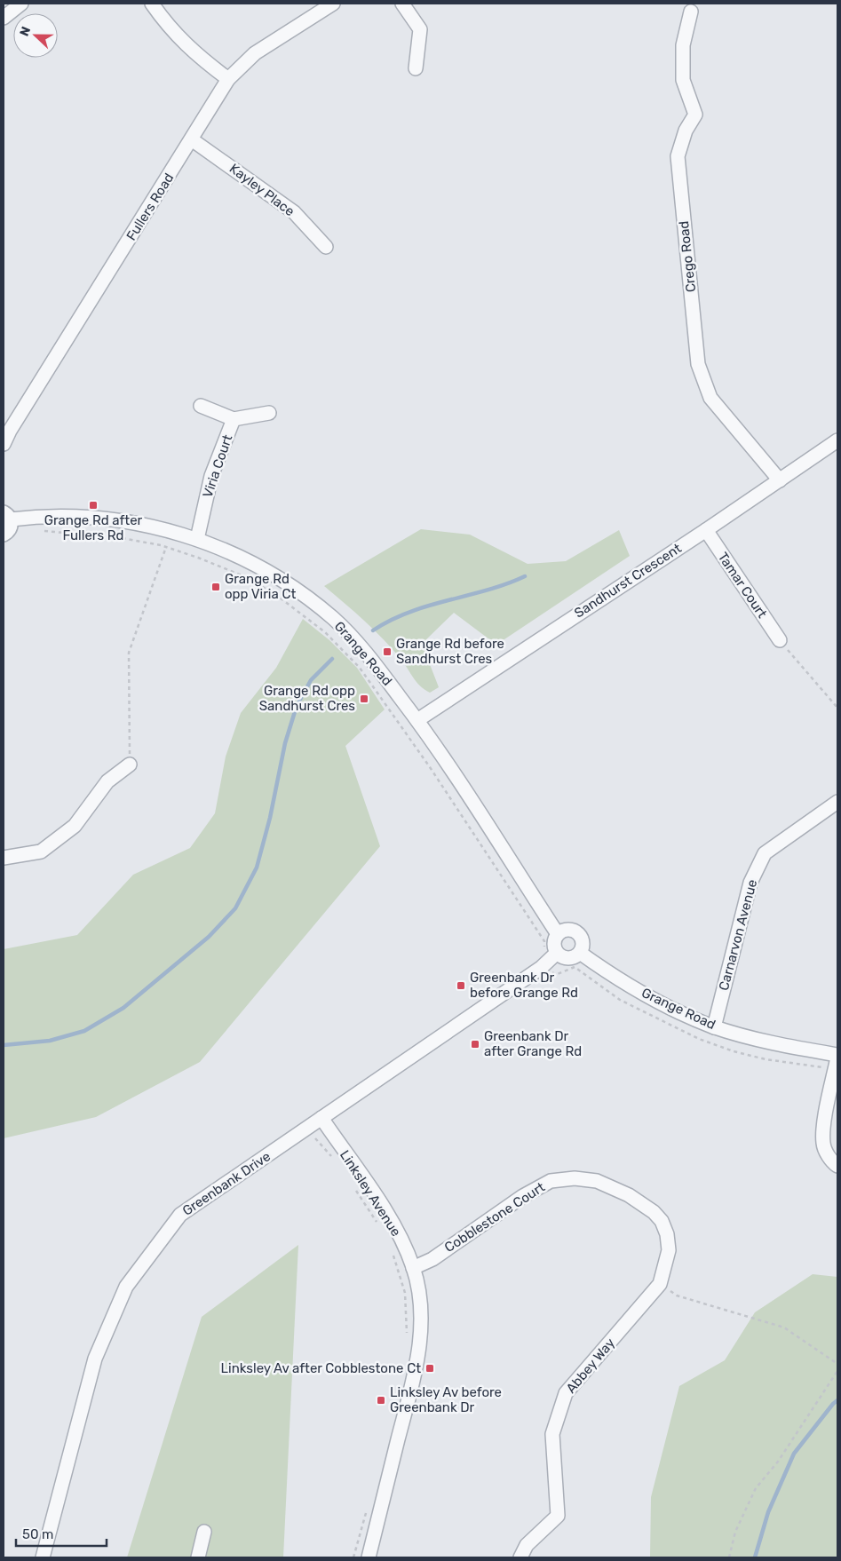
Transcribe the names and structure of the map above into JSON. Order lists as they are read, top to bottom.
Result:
{
  "streets": {
    "street": [
      "Kayley Place",
      "Fullers Road",
      "Crego Road",
      "Viria Court",
      "Sandhurst Crescent",
      "Tamar Court",
      "Grange Road",
      "Carnarvon Avenue",
      "Greenbank Drive",
      "Linksley Avenue",
      "Cobblestone Court",
      "Abbey Way"
    ]
  },
  "crossings": [
    ["Kayley Place", "Fullers Road"],
    ["Crego Road", "Sandhurst Crescent"],
    ["Viria Court", "Grange Road"],
    ["Sandhurst Crescent", "Tamar Court"],
    ["Sandhurst Crescent", "Grange Road"],
    ["Grange Road", "Carnarvon Avenue"],
    ["Grange Road", "Greenbank Drive"],
    ["Greenbank Drive", "Linksley Avenue"],
    ["Linksley Avenue", "Cobblestone Court"],
    ["Cobblestone Court", "Abbey Way"]
  ],
  "places": {
    "transit": [
      "Grange Rd after Fullers Rd",
      "Grange Rd opp Viria Ct",
      "Grange Rd before Sandhurst Cres",
      "Grange Rd opp Sandhurst Cres",
      "Greenbank Dr before Grange Rd",
      "Greenbank Dr after Grange Rd",
      "Linksley Av after Cobblestone Ct",
      "Linksley Av before Greenbank Dr"
    ]
  },
  "scale_bar": "50 m",
  "north": "left"
}
